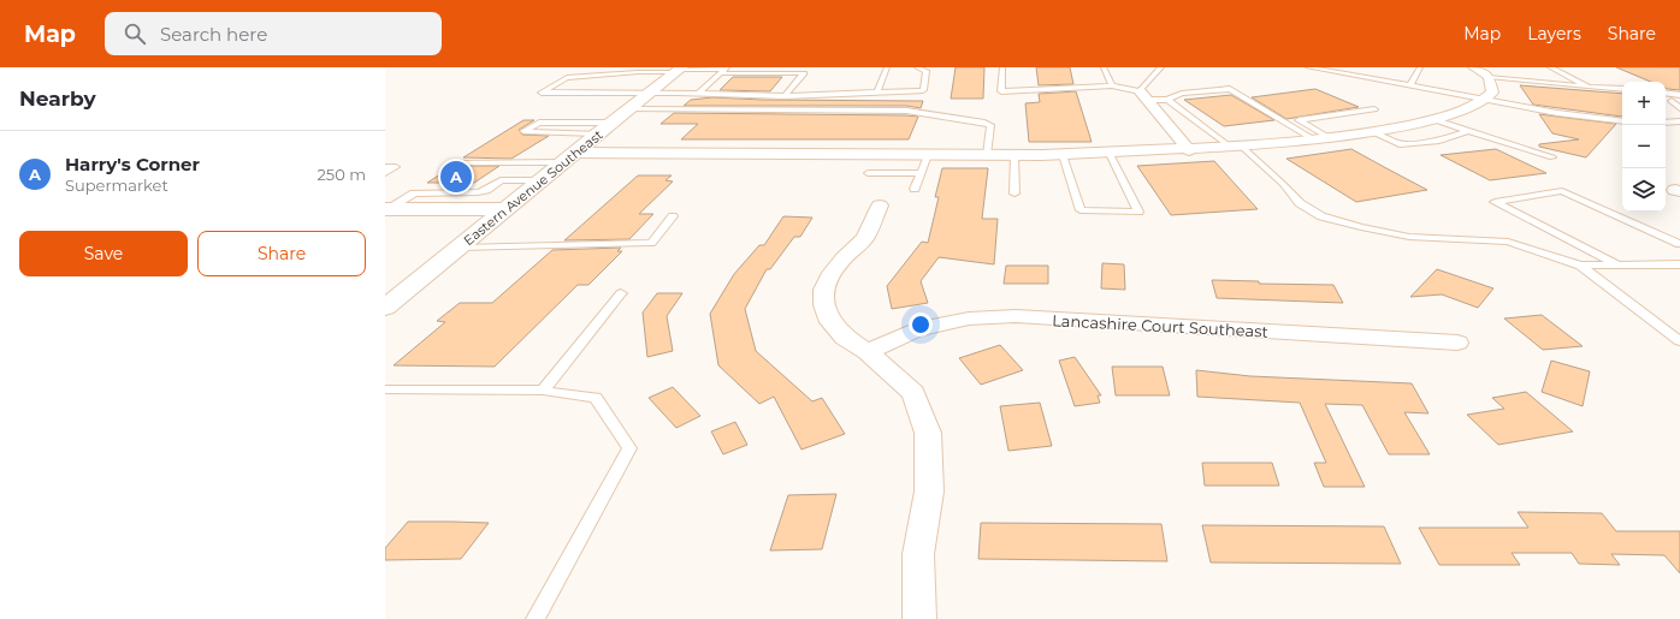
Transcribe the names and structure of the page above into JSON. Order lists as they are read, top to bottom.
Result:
{
  "streets": {
    "main road": ["Eastern Avenue Southeast"],
    "street": ["Lancashire Court Southeast"]
  },
  "page": {
    "header": "Map",
    "search": "Search here",
    "nav": ["Map", "Layers", "Share"],
    "heading": "Nearby",
    "map_buttons": ["+", "−"],
    "list": [
      {
        "mark": "A",
        "name": "Harry's Corner",
        "note": "Supermarket",
        "value": "250 m"
      }
    ],
    "pins": "A",
    "buttons": ["Save", "Share"]
  }
}
